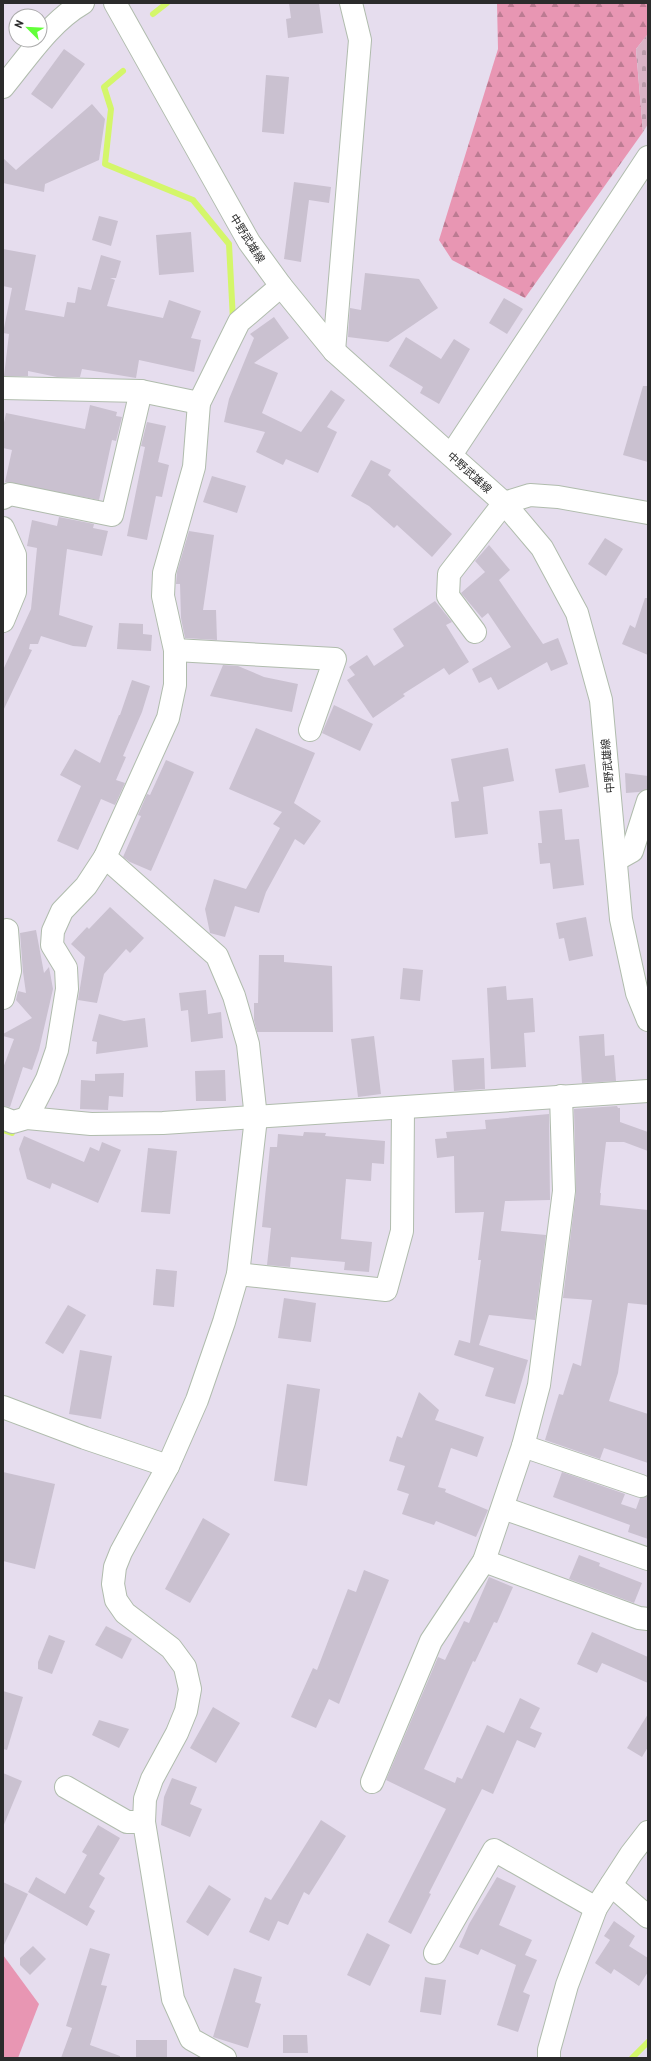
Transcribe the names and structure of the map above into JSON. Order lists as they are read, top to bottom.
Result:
{
  "streets": {
    "street": ["中野武雄線"]
  },
  "north": "top left"
}
